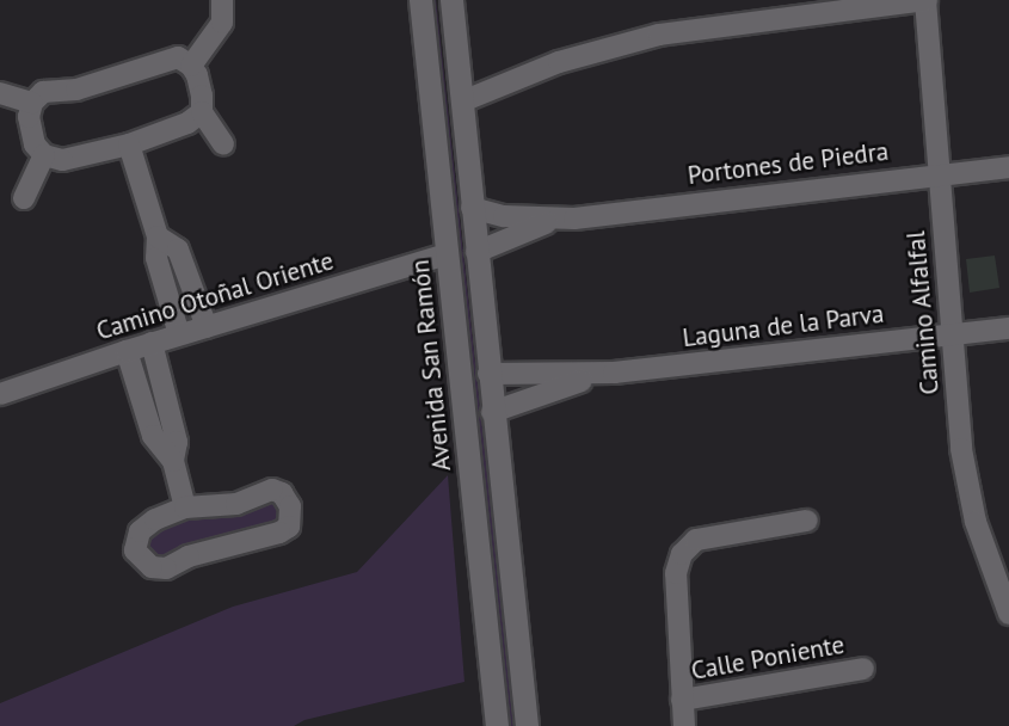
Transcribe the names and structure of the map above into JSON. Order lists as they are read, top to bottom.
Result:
{
  "streets": {
    "street": [
      "Portones de Piedra",
      "Camino Otoñal Oriente",
      "Camino Alfalfal",
      "Laguna de la Parva",
      "Avenida San Ramón",
      "Calle Poniente"
    ]
  },
  "crossings": [
    ["Portones de Piedra", "Camino Alfalfal"],
    ["Camino Otoñal Oriente", "Avenida San Ramón"],
    ["Camino Alfalfal", "Laguna de la Parva"]
  ]
}
